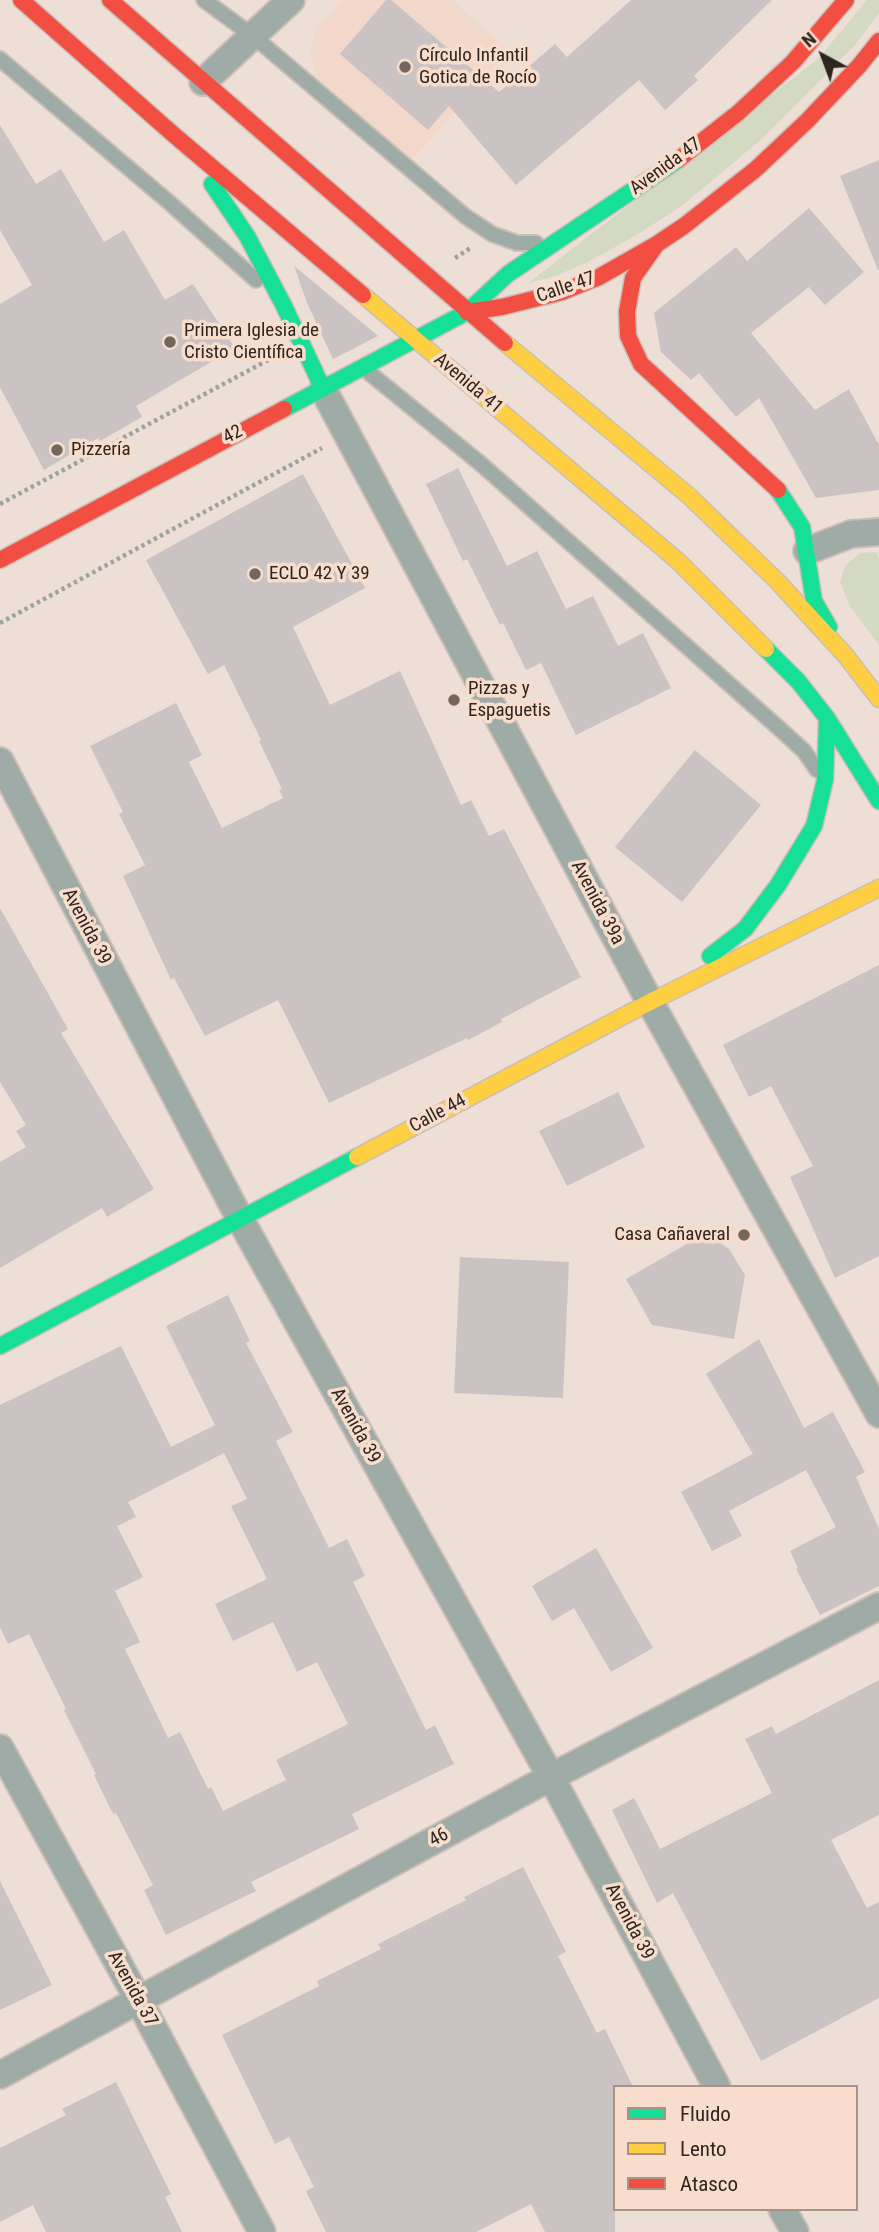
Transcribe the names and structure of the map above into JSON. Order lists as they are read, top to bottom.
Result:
{
  "streets": {
    "main road": [
      "Avenida 47",
      "Calle 47",
      "Avenida 41",
      "42",
      "Calle 44"
    ],
    "street": [
      "Avenida 39a",
      "Avenida 39",
      "46",
      "Avenida 37"
    ]
  },
  "crossings": [
    ["Avenida 47", "Calle 47"],
    ["Avenida 47", "42"],
    ["Calle 47", "42"],
    ["Avenida 41", "42"],
    ["42", "Avenida 39a"],
    ["Avenida 39a", "Calle 44"],
    ["Avenida 39", "Calle 44"],
    ["Avenida 39", "46"],
    ["46", "Avenida 37"]
  ],
  "places": [
    "Círculo Infantil Gotica de Rocío",
    "Primera Iglesia de Cristo Científica",
    "Pizzería",
    "ECLO 42 Y 39",
    "Pizzas y Espaguetis",
    "Casa Cañaveral"
  ],
  "legend": ["Fluido", "Lento", "Atasco"],
  "north": "top left"
}
